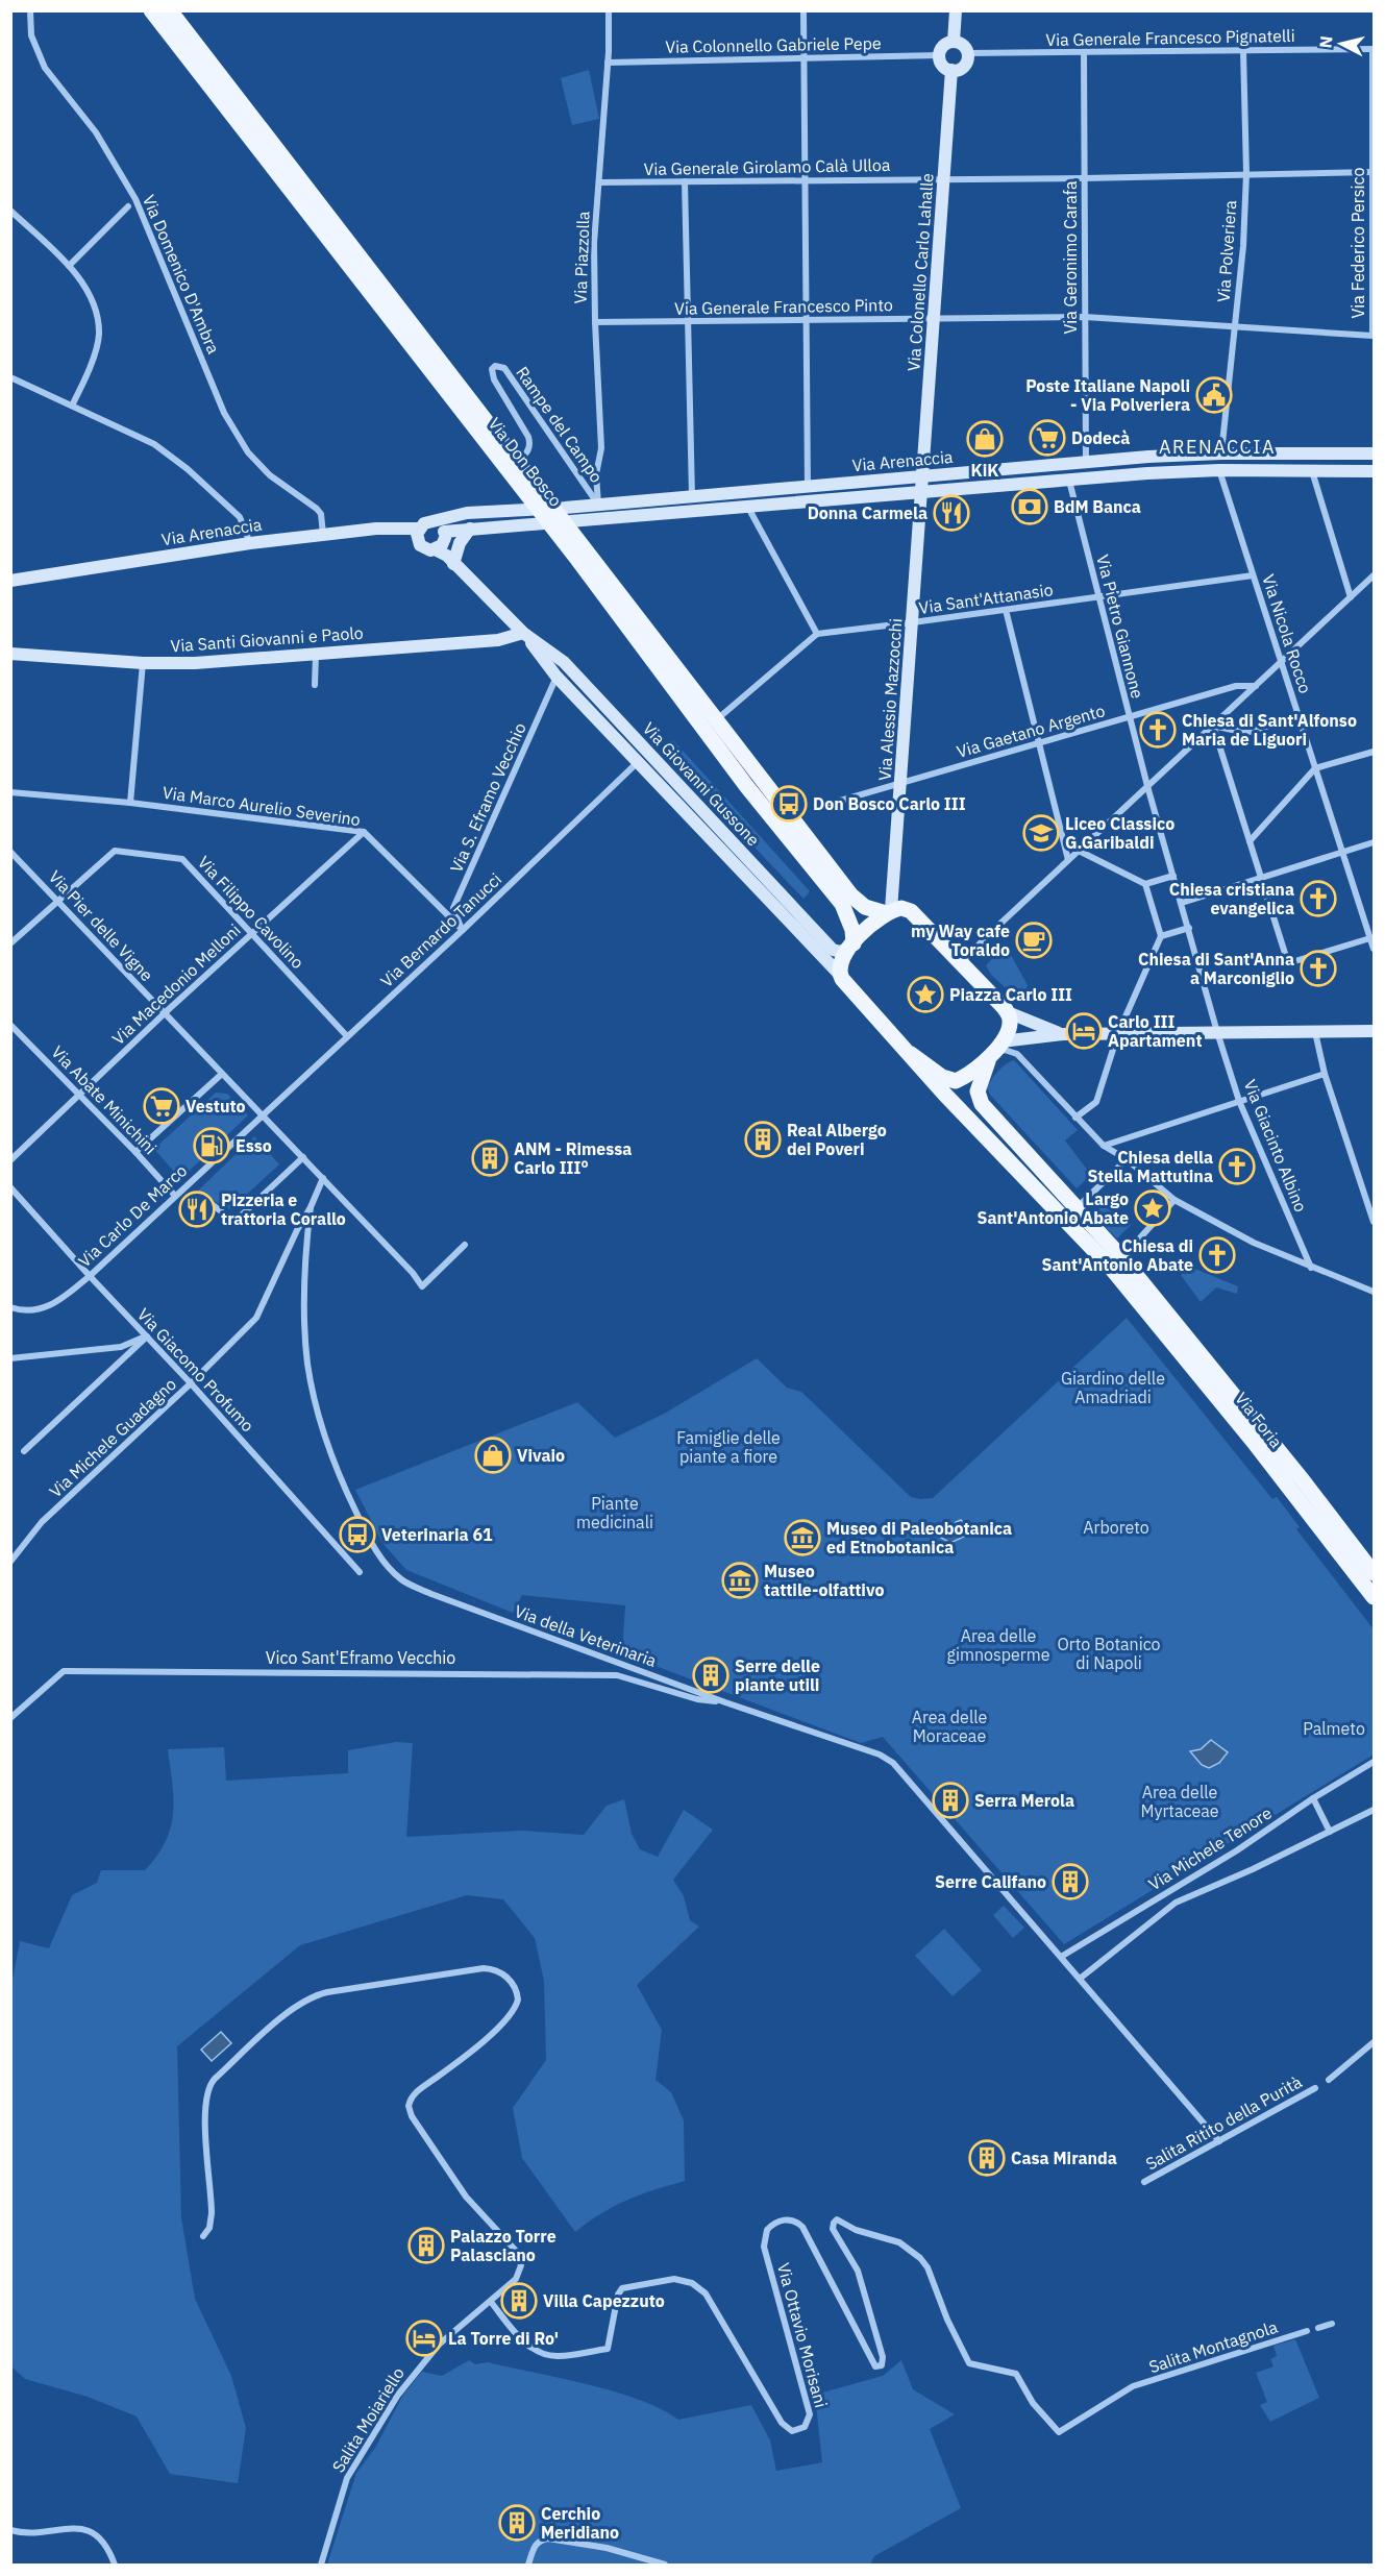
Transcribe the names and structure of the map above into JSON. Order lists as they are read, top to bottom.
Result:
{
  "streets": {
    "main road": [
      "Via Colonello Carlo Lahalle",
      "Via Arenaccia",
      "Via Don Bosco",
      "Via Santi Giovanni e Paolo",
      "Via Alessio Mazzocchi",
      "Via Giovanni Gussone",
      "Via Foria"
    ],
    "street": [
      "Via Generale Francesco Pignatelli",
      "Via Colonnello Gabriele Pepe",
      "Via Generale Girolamo Calà Ulloa",
      "Via Federico Persico",
      "Via Polveriera",
      "Via Piazzolla",
      "Via Geronimo Carafa",
      "Via Domenico D'Ambra",
      "Via Generale Francesco Pinto",
      "Rampe del Campo",
      "Via Sant'Attanasio",
      "Via Pietro Giannone",
      "Via Nicola Rocco",
      "Via Gaetano Argento",
      "Via S. Eframo Vecchio",
      "Via Marco Aurelio Severino",
      "Via Filippo Cavolino",
      "Via Pier delle Vigne",
      "Via Bernardo Tanucci",
      "Via Macedonio Melloni",
      "Via Abate Minichini",
      "Via Giacinto Albino",
      "Via Carlo De Marco",
      "Via Giacomo Profumo",
      "Via Michele Guadagno",
      "Via della Veterinaria",
      "Vico Sant'Eframo Vecchio",
      "Via Michele Tenore",
      "Salita Ritito della Purità",
      "Via Ottavio Morisani",
      "Salita Montagnola",
      "Salita Moiariello"
    ]
  },
  "crossings": [
    ["Via Generale Francesco Pignatelli", "Via Colonnello Gabriele Pepe"],
    ["Via Generale Francesco Pignatelli", "Via Federico Persico"],
    ["Via Generale Francesco Pignatelli", "Via Polveriera"],
    ["Via Generale Francesco Pignatelli", "Via Geronimo Carafa"],
    ["Via Generale Francesco Pignatelli", "Via Colonello Carlo Lahalle"],
    ["Via Colonnello Gabriele Pepe", "Via Piazzolla"],
    ["Via Colonnello Gabriele Pepe", "Via Colonello Carlo Lahalle"],
    ["Via Generale Girolamo Calà Ulloa", "Via Federico Persico"],
    ["Via Generale Girolamo Calà Ulloa", "Via Polveriera"],
    ["Via Generale Girolamo Calà Ulloa", "Via Piazzolla"],
    ["Via Generale Girolamo Calà Ulloa", "Via Geronimo Carafa"],
    ["Via Generale Girolamo Calà Ulloa", "Via Colonello Carlo Lahalle"],
    ["Via Federico Persico", "Via Polveriera"],
    ["Via Federico Persico", "Via Geronimo Carafa"],
    ["Via Federico Persico", "Via Generale Francesco Pinto"],
    ["Via Polveriera", "Via Arenaccia"],
    ["Via Piazzolla", "Via Generale Francesco Pinto"],
    ["Via Piazzolla", "Rampe del Campo"],
    ["Via Piazzolla", "Via Arenaccia"],
    ["Via Geronimo Carafa", "Via Generale Francesco Pinto"],
    ["Via Geronimo Carafa", "Via Arenaccia"],
    ["Via Colonello Carlo Lahalle", "Via Generale Francesco Pinto"],
    ["Via Colonello Carlo Lahalle", "Via Arenaccia"],
    ["Via Colonello Carlo Lahalle", "Via Alessio Mazzocchi"],
    ["Via Domenico D'Ambra", "Via Arenaccia"],
    ["Rampe del Campo", "Via Arenaccia"],
    ["Rampe del Campo", "Via Don Bosco"],
    ["Via Arenaccia", "Via Pietro Giannone"],
    ["Via Arenaccia", "Via Nicola Rocco"],
    ["Via Arenaccia", "Via Alessio Mazzocchi"],
    ["Via Arenaccia", "Via Giovanni Gussone"],
    ["Via Don Bosco", "Via Alessio Mazzocchi"],
    ["Via Don Bosco", "Via Giovanni Gussone"],
    ["Via Sant'Attanasio", "Via Pietro Giannone"],
    ["Via Sant'Attanasio", "Via Nicola Rocco"],
    ["Via Sant'Attanasio", "Via Alessio Mazzocchi"],
    ["Via Pietro Giannone", "Via Gaetano Argento"],
    ["Via Pietro Giannone", "Via Giacinto Albino"],
    ["Via Santi Giovanni e Paolo", "Via Giovanni Gussone"],
    ["Via Alessio Mazzocchi", "Via Gaetano Argento"],
    ["Via Giovanni Gussone", "Via S. Eframo Vecchio"],
    ["Via Giovanni Gussone", "Via Bernardo Tanucci"],
    ["Via S. Eframo Vecchio", "Via Marco Aurelio Severino"],
    ["Via S. Eframo Vecchio", "Via Bernardo Tanucci"],
    ["Via Marco Aurelio Severino", "Via Bernardo Tanucci"],
    ["Via Marco Aurelio Severino", "Via Macedonio Melloni"],
    ["Via Filippo Cavolino", "Via Pier delle Vigne"],
    ["Via Filippo Cavolino", "Via Bernardo Tanucci"],
    ["Via Filippo Cavolino", "Via Macedonio Melloni"],
    ["Via Pier delle Vigne", "Via Bernardo Tanucci"],
    ["Via Pier delle Vigne", "Via Macedonio Melloni"],
    ["Via Pier delle Vigne", "Via Carlo De Marco"],
    ["Via Bernardo Tanucci", "Via Carlo De Marco"],
    ["Via Macedonio Melloni", "Via Abate Minichini"],
    ["Via Abate Minichini", "Via Carlo De Marco"],
    ["Via Carlo De Marco", "Via Giacomo Profumo"],
    ["Via Giacomo Profumo", "Via Michele Guadagno"],
    ["Via Michele Guadagno", "Via della Veterinaria"],
    ["Via della Veterinaria", "Vico Sant'Eframo Vecchio"],
    ["Via della Veterinaria", "Via Michele Tenore"],
    ["Via della Veterinaria", "Salita Ritito della Purità"],
    ["Via Ottavio Morisani", "Salita Montagnola"],
    ["Via Ottavio Morisani", "Salita Moiariello"]
  ],
  "districts": ["ARENACCIA"],
  "parks": [
    "Giardino delle Amadriadi",
    "Famiglie delle piante a fiore",
    "Piante medicinali",
    "Arboreto",
    "Area delle gimnosperme",
    "Orto Botanico di Napoli",
    "Area delle Moraceae",
    "Palmeto",
    "Area delle Myrtaceae"
  ],
  "places": {
    "public building": ["Poste Italiane Napoli - Via Polveriera"],
    "supermarket": ["Dodecà", "Vestuto"],
    "shop": ["KiK", "Vivaio"],
    "bank": ["BdM Banca"],
    "restaurant": ["Donna Carmela", "Pizzeria e trattoria Corallo"],
    "church": [
      "Chiesa di Sant'Alfonso Maria de Liguori",
      "Chiesa cristiana evangelica",
      "Chiesa di Sant'Anna a Marconiglio",
      "Chiesa della Stella Mattutina",
      "Chiesa di Sant'Antonio Abate"
    ],
    "bus stop": ["Don Bosco Carlo III", "Veterinaria 61"],
    "school or university": ["Liceo Classico G.Garibaldi"],
    "cafe": ["my Way cafe Toraldo"],
    "place": ["Piazza Carlo III", "Largo Sant'Antonio Abate"],
    "hotel": ["Carlo III Apartament", "La Torre di Ro'"],
    "building": [
      "Real Albergo dei Poveri",
      "ANM - Rimessa Carlo III°",
      "Serre delle piante utili",
      "Serra Merola",
      "Serre Califano",
      "Casa Miranda",
      "Palazzo Torre Palasciano",
      "Villa Capezzuto",
      "Cerchio Meridiano"
    ],
    "fuel station": ["Esso"],
    "museum": ["Museo di Paleobotanica ed Etnobotanica", "Museo tattile-olfattivo"]
  },
  "north": "left"
}
